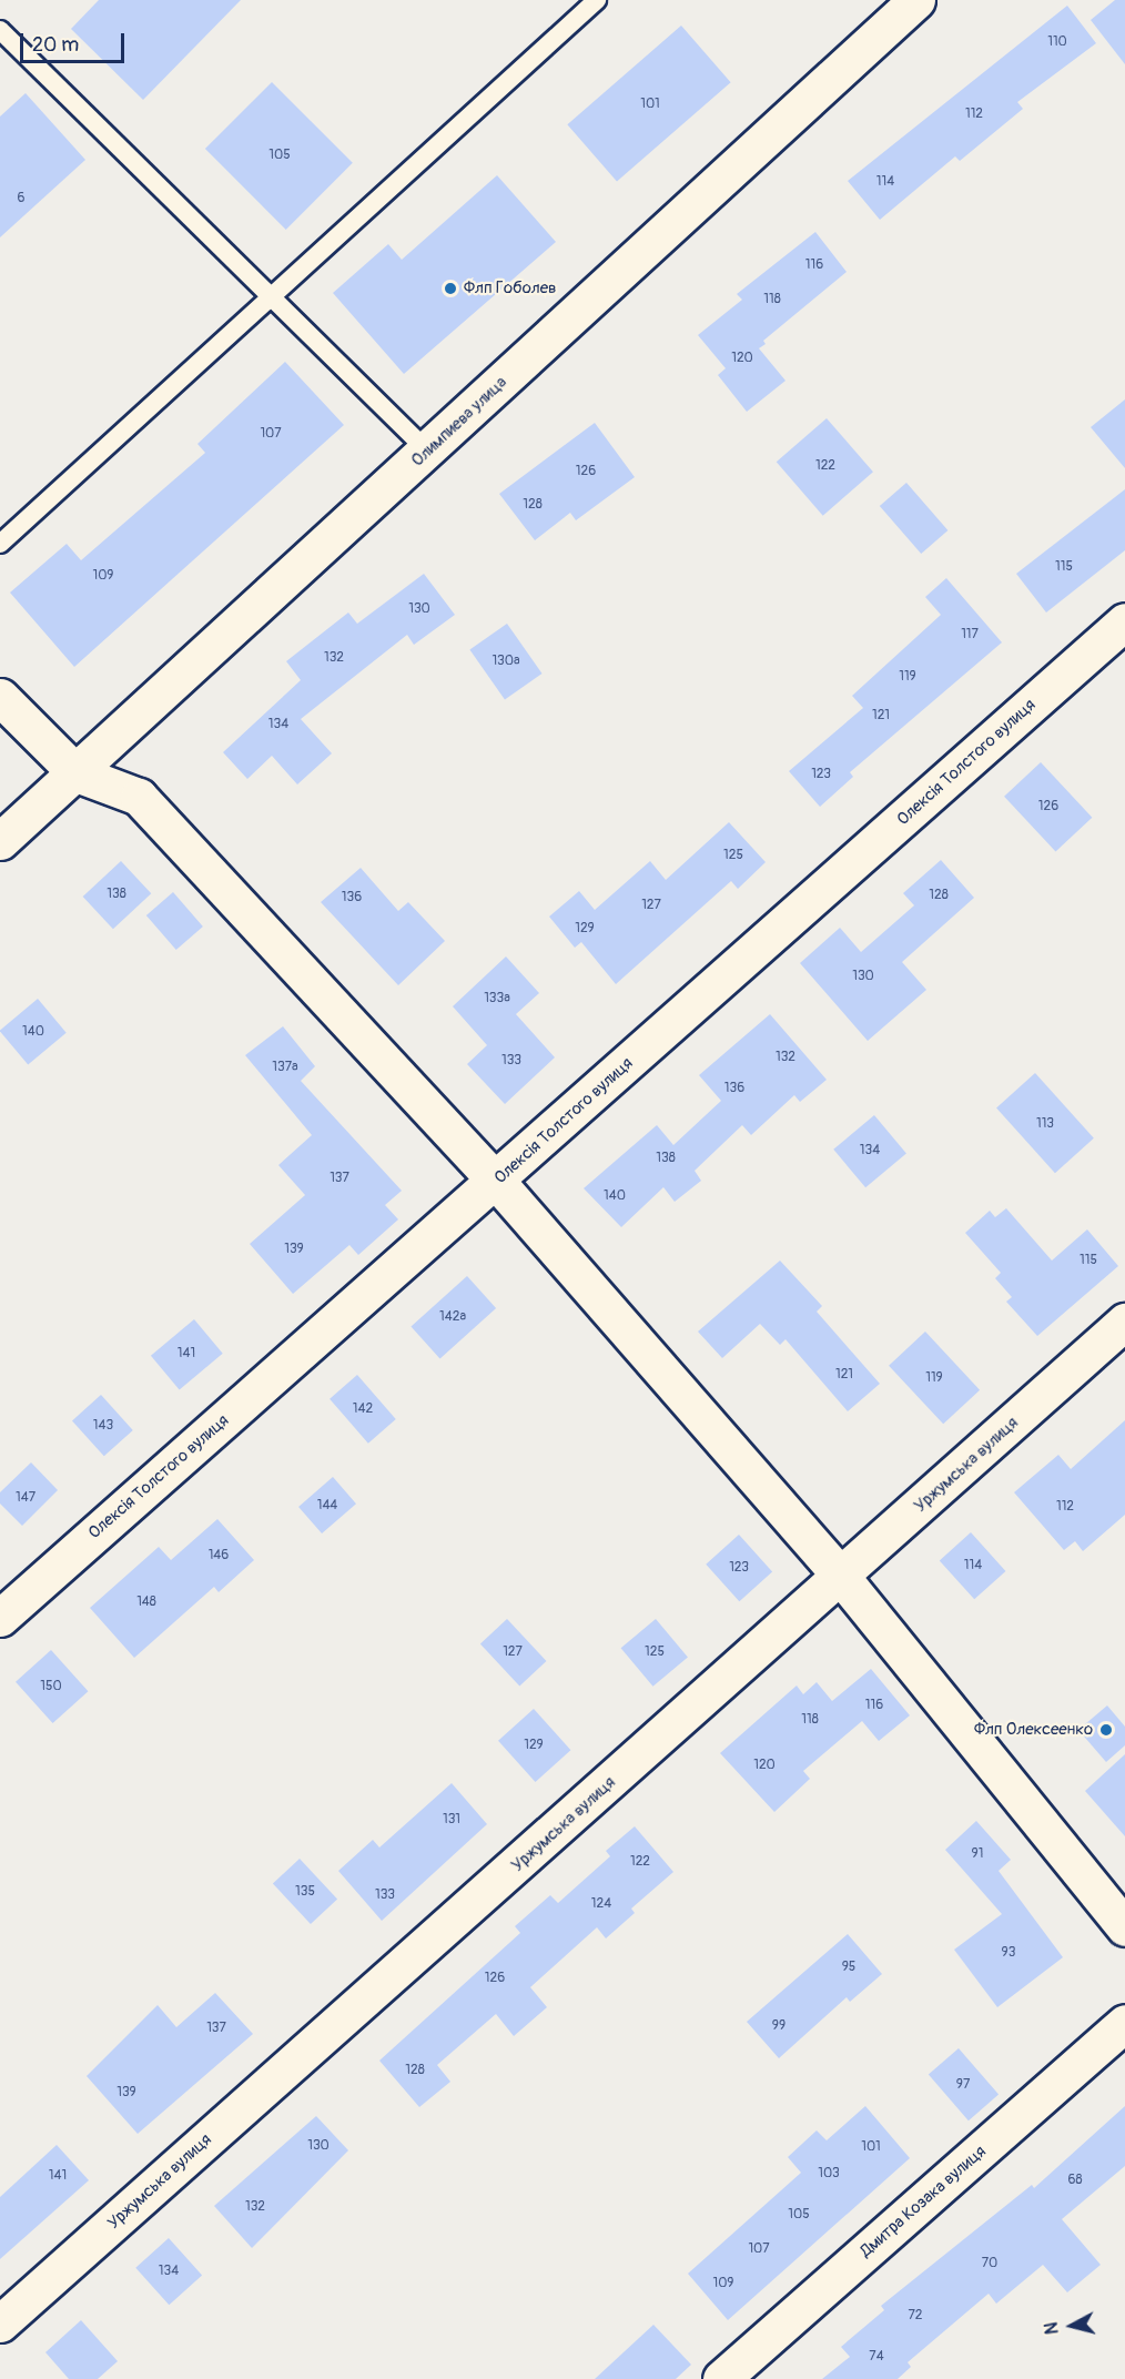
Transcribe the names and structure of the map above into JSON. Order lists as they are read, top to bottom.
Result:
{
  "streets": {
    "street": [
      "Олимпиева улица",
      "Олексія Толстого вулиця",
      "Уржумська вулиця",
      "Дмитра Козака вулиця"
    ]
  },
  "places": ["Флп Гоболев", "Флп Олексеенко"],
  "house_numbers": [
    "110",
    "101",
    "112",
    "105",
    "114",
    "6",
    "116",
    "118",
    "120",
    "107",
    "122",
    "126",
    "128",
    "115",
    "109",
    "130",
    "117",
    "132",
    "130а",
    "119",
    "121",
    "134",
    "123",
    "126",
    "125",
    "138",
    "128",
    "136",
    "127",
    "129",
    "130",
    "133а",
    "140",
    "132",
    "133",
    "137а",
    "136",
    "113",
    "134",
    "138",
    "137",
    "140",
    "139",
    "115",
    "142а",
    "141",
    "121",
    "119",
    "142",
    "143",
    "147",
    "144",
    "112",
    "146",
    "114",
    "123",
    "148",
    "127",
    "125",
    "150",
    "116",
    "118",
    "129",
    "120",
    "131",
    "91",
    "122",
    "135",
    "133",
    "124",
    "93",
    "95",
    "126",
    "99",
    "137",
    "128",
    "97",
    "139",
    "130",
    "101",
    "103",
    "141",
    "68",
    "132",
    "105",
    "107",
    "70",
    "134",
    "109",
    "72",
    "74"
  ],
  "scale_bar": "20 m",
  "north": "left"
}
